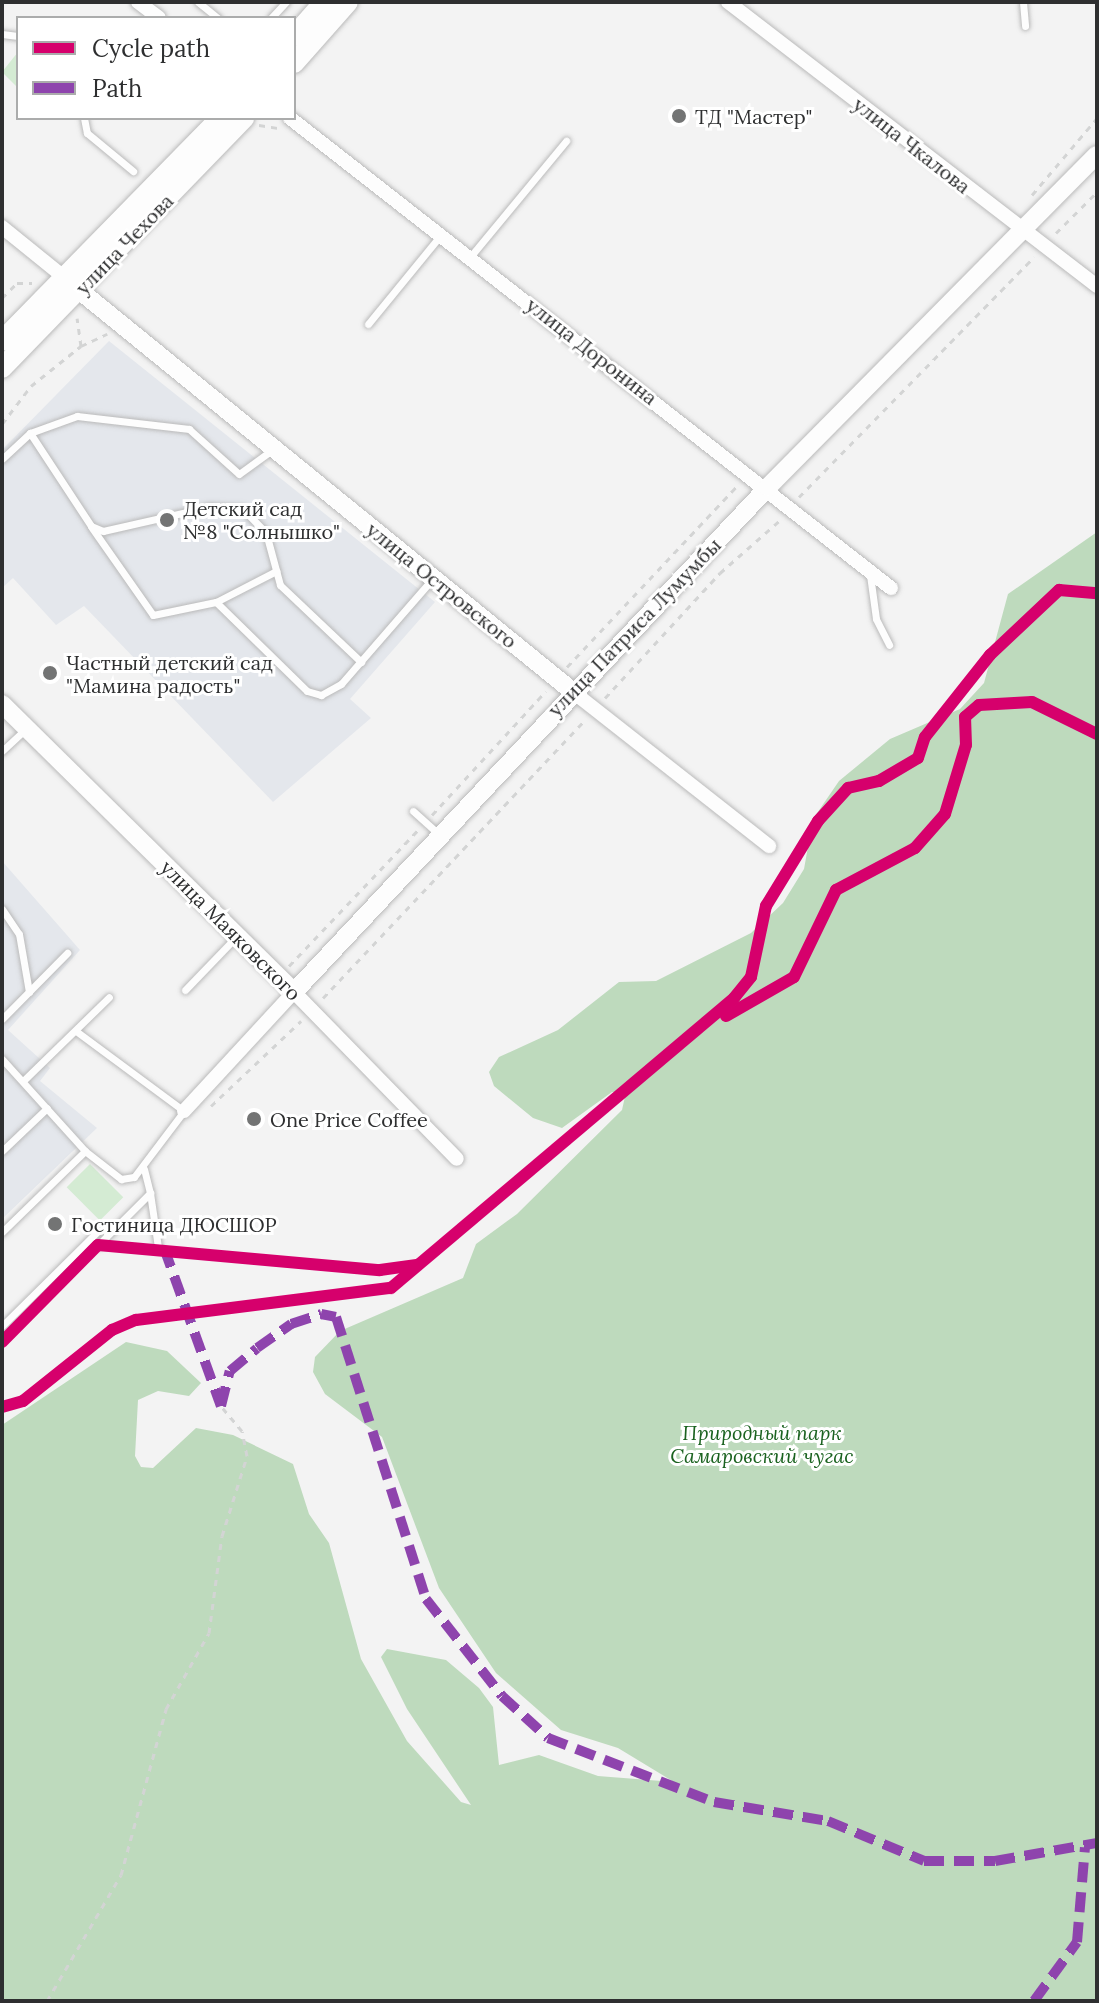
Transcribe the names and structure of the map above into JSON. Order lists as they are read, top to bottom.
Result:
{
  "streets": {
    "main road": ["улица Чехова"],
    "street": [
      "улица Чкалова",
      "улица Доронина",
      "улица Островского",
      "улица Патриса Лумумбы",
      "улица Маяковского"
    ]
  },
  "crossings": [
    ["улица Чкалова", "улица Патриса Лумумбы"],
    ["улица Чехова", "улица Островского"],
    ["улица Доронина", "улица Патриса Лумумбы"],
    ["улица Островского", "улица Патриса Лумумбы"],
    ["улица Патриса Лумумбы", "улица Маяковского"]
  ],
  "parks": ["Природный парк Самаровский чугас"],
  "places": [
    "ТД \"Мастер\"",
    "Детский сад №8 \"Солнышко\"",
    "Частный детский сад \"Мамина радость\"",
    "One Price Coffee",
    "Гостиница ДЮСШОР"
  ],
  "legend": ["Cycle path", "Path"]
}
